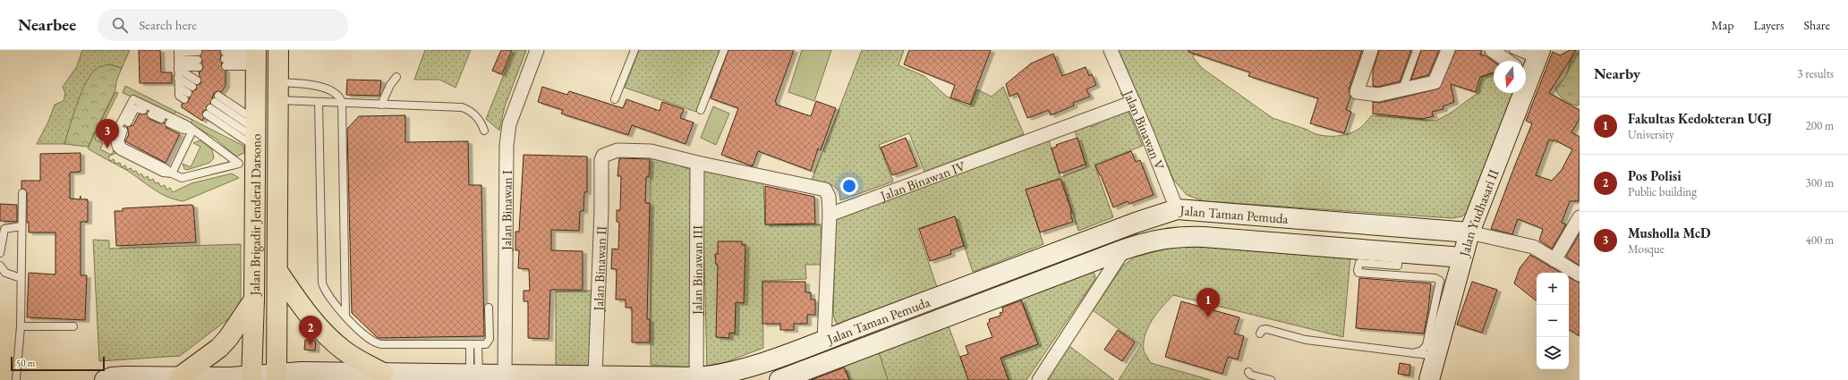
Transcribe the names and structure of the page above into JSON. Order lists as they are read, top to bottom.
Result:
{
  "streets": {
    "highway": ["Jalan Brigadir Jenderal Darsono"],
    "street": [
      "Jalan Binawan V",
      "Jalan Binawan IV",
      "Jalan Binawan I",
      "Jalan Yudhasari II",
      "Jalan Taman Pemuda",
      "Jalan Binawan II",
      "Jalan Binawan III"
    ]
  },
  "crossings": [
    ["Jalan Binawan V", "Jalan Binawan IV"],
    ["Jalan Binawan V", "Jalan Taman Pemuda"],
    ["Jalan Binawan I", "Jalan Taman Pemuda"],
    ["Jalan Yudhasari II", "Jalan Taman Pemuda"],
    ["Jalan Taman Pemuda", "Jalan Brigadir Jenderal Darsono"],
    ["Jalan Taman Pemuda", "Jalan Binawan II"],
    ["Jalan Taman Pemuda", "Jalan Binawan III"],
    ["Jalan Binawan II", "Jalan Binawan III"]
  ],
  "scale_bar": "50 m",
  "north": "bottom",
  "page": {
    "header": "Nearbee",
    "search": "Search here",
    "nav": ["Map", "Layers", "Share"],
    "heading": ["Nearby", "3 results"],
    "list": [
      {
        "mark": "1",
        "name": "Fakultas Kedokteran UGJ",
        "note": "University",
        "value": "200 m"
      },
      {
        "mark": "2",
        "name": "Pos Polisi",
        "note": "Public building",
        "value": "300 m"
      },
      {
        "mark": "3",
        "name": "Musholla McD",
        "note": "Mosque",
        "value": "400 m"
      }
    ],
    "pins": ["3", "1", "2"],
    "map_buttons": ["+", "−"],
    "scale": "50 m"
  }
}
